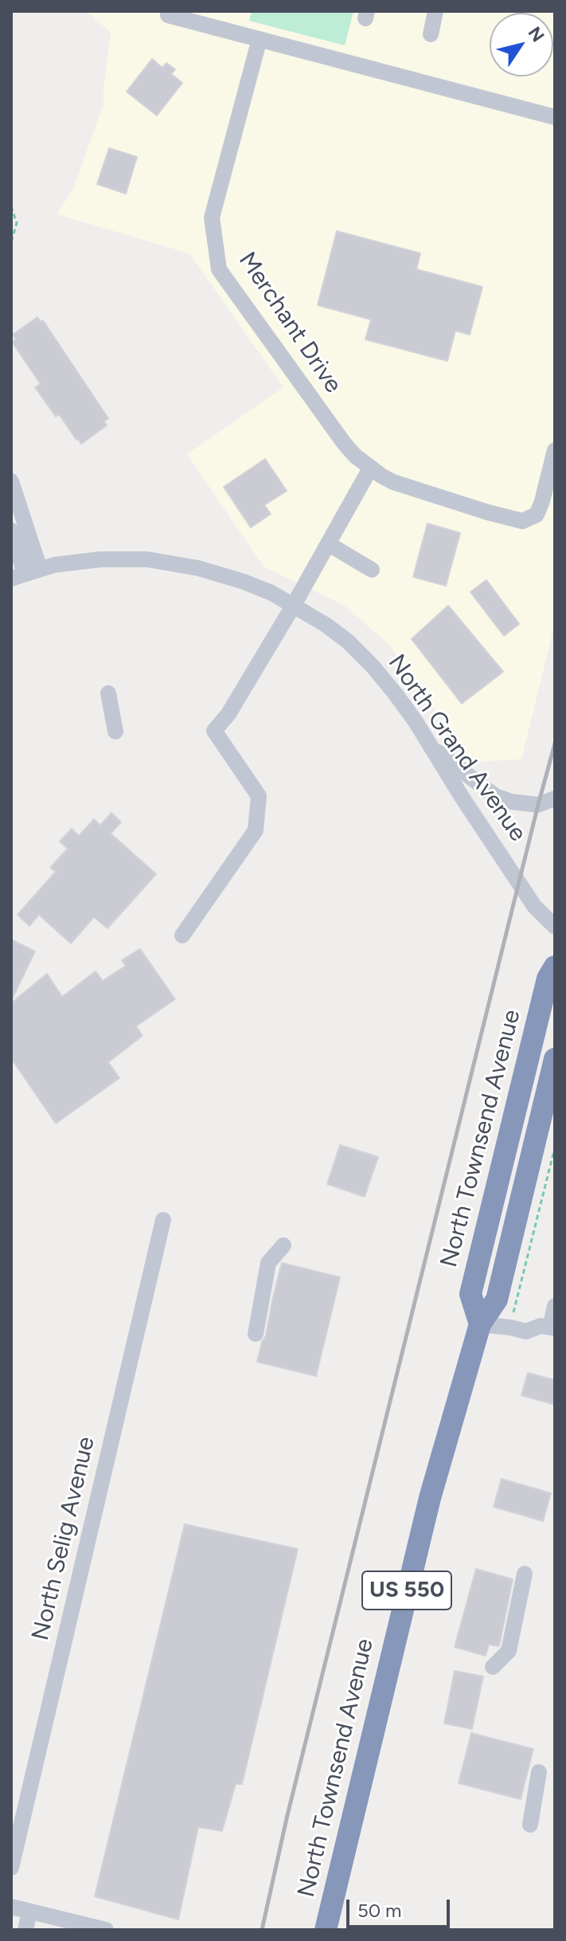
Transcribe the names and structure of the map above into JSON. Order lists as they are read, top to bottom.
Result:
{
  "streets": {
    "highway": ["North Townsend Avenue", "US 550"],
    "street": ["Merchant Drive", "North Grand Avenue", "North Selig Avenue"]
  },
  "scale_bar": "50 m",
  "north": "top right"
}
